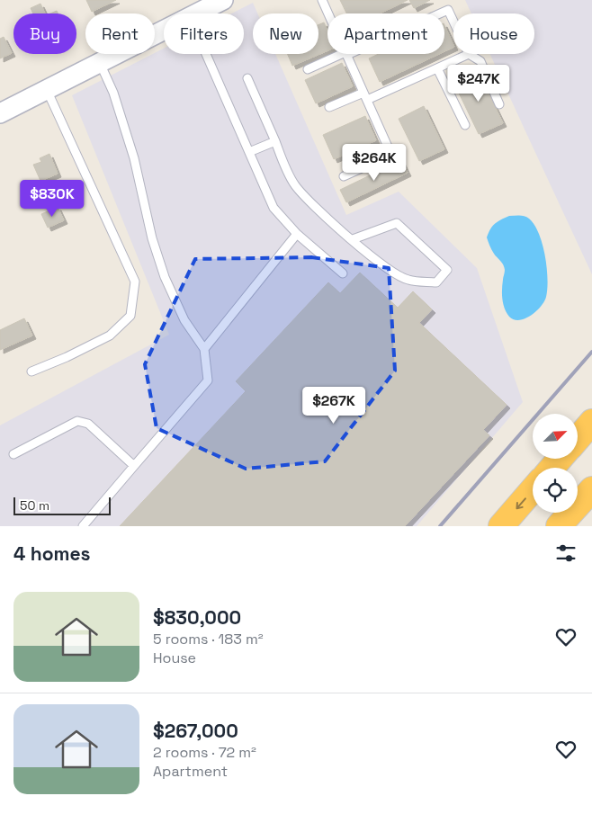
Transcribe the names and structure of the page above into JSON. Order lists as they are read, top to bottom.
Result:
{
  "scale_bar": "50 m",
  "north": "top right",
  "page": {
    "chip": [
      "Buy",
      "Rent",
      "Filters",
      "New",
      "Apartment",
      "House"
    ],
    "price": [
      "$247K",
      "$264K",
      "$830K",
      "$267K"
    ],
    "scale": "50 m",
    "heading": "4 homes",
    "list": [
      {
        "name": "$830,000",
        "note": "5 rooms · 183 m² · House"
      },
      {
        "name": "$267,000",
        "note": "2 rooms · 72 m² · Apartment"
      }
    ]
  }
}
